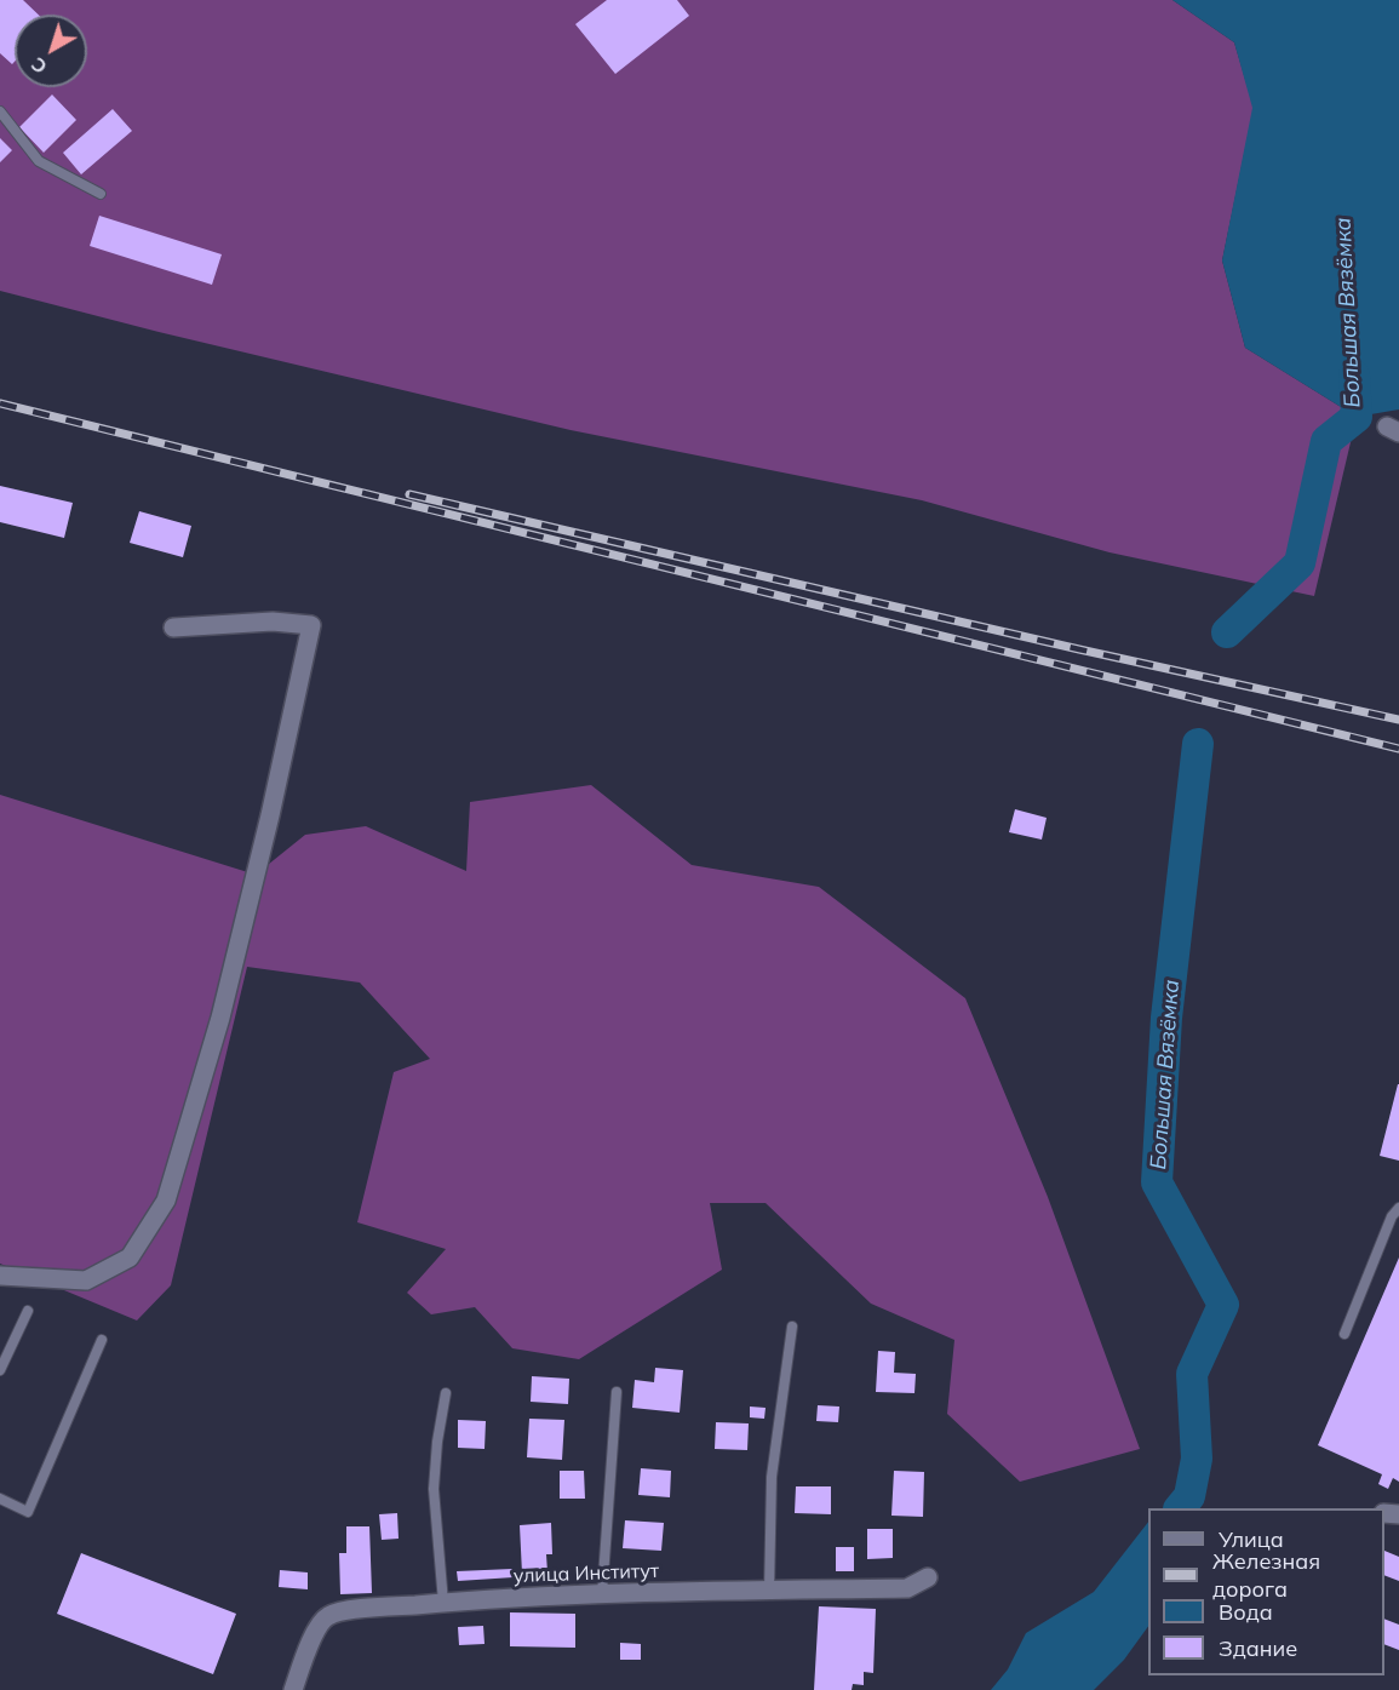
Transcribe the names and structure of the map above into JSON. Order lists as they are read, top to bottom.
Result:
{
  "streets": {
    "street": ["улица Институт"]
  },
  "water": ["Большая Вязёмка"],
  "legend": [
    "Улица",
    "Железная дорога",
    "Вода",
    "Здание"
  ],
  "north": "bottom left"
}
